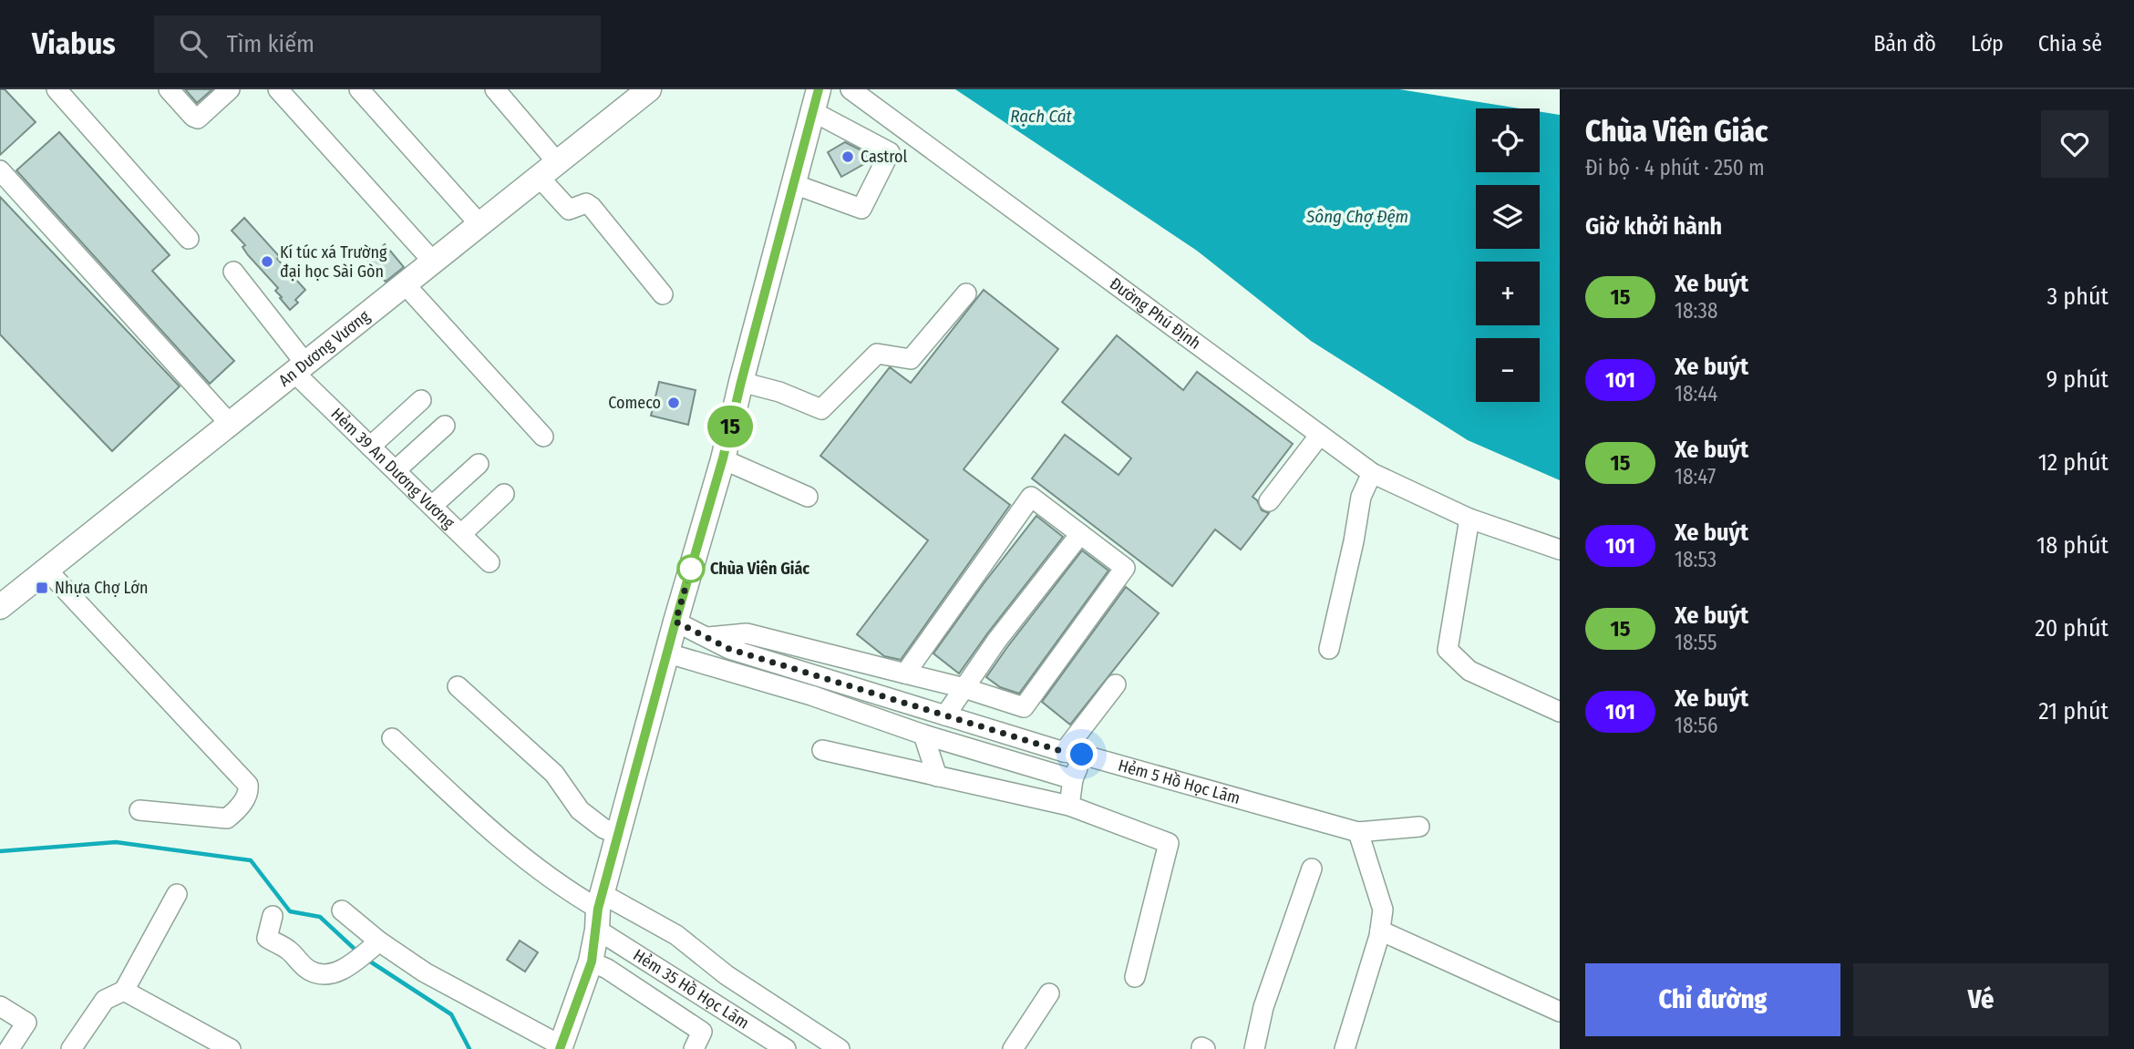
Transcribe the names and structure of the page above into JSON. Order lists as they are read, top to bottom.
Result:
{
  "streets": {
    "main road": ["An Dương Vương"],
    "street": [
      "Đường Phú Định",
      "Hẻm 39 An Dương Vương",
      "Hẻm 5 Hồ Học Lãm",
      "Hẻm 35 Hồ Học Lãm"
    ]
  },
  "crossings": [
    ["An Dương Vương", "Hẻm 39 An Dương Vương"]
  ],
  "water": ["Rạch Cát", "Sông Chợ Đệm"],
  "places": {
    "other": [
      "Castrol",
      "Kí túc xá Trường đại học Sài Gòn",
      "Comeco",
      "Chùa Viên Giác"
    ],
    "transit": ["Nhựa Chợ Lớn"]
  },
  "lines": ["bus line 15"],
  "page": {
    "header": "Viabus",
    "search": "Tìm kiếm",
    "nav": ["Bản đồ", "Lớp", "Chia sẻ"],
    "on_map": "15",
    "heading": [
      ["Chùa Viên Giác", "Đi bộ · 4 phút · 250 m"],
      "Giờ khởi hành"
    ],
    "map_buttons": ["+", "−"],
    "list": [
      {
        "mark": "15",
        "name": "Xe buýt",
        "note": "18:38",
        "value": "3 phút"
      },
      {
        "mark": "101",
        "name": "Xe buýt",
        "note": "18:44",
        "value": "9 phút"
      },
      {
        "mark": "15",
        "name": "Xe buýt",
        "note": "18:47",
        "value": "12 phút"
      },
      {
        "mark": "101",
        "name": "Xe buýt",
        "note": "18:53",
        "value": "18 phút"
      },
      {
        "mark": "15",
        "name": "Xe buýt",
        "note": "18:55",
        "value": "20 phút"
      },
      {
        "mark": "101",
        "name": "Xe buýt",
        "note": "18:56",
        "value": "21 phút"
      }
    ],
    "buttons": ["Chỉ đường", "Vé"]
  }
}
